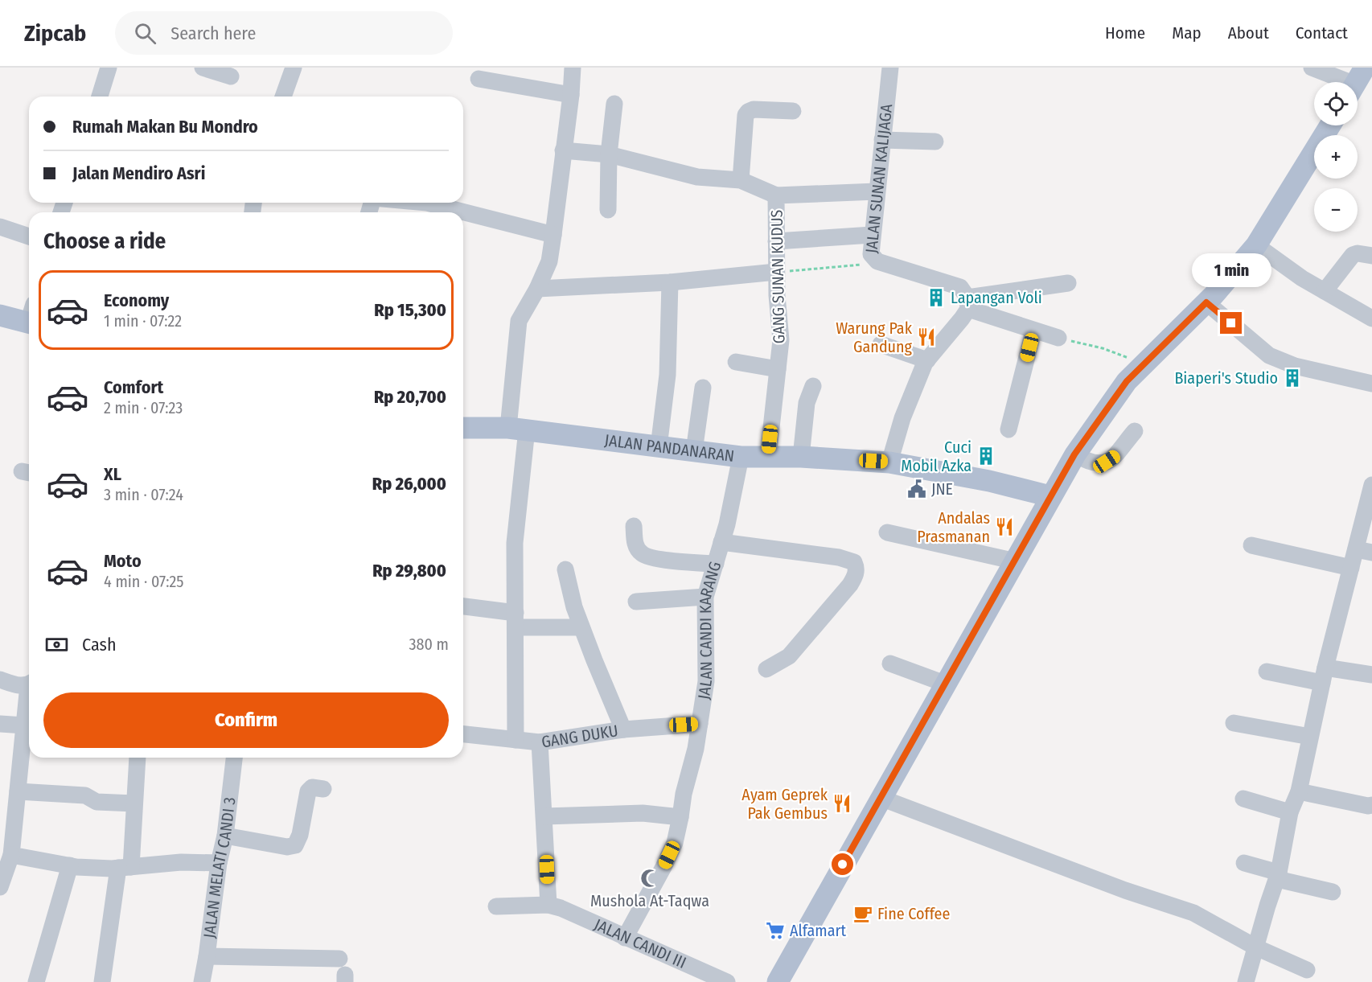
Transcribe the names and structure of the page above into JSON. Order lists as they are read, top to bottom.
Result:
{
  "streets": {
    "main road": ["JALAN PANDANARAN"],
    "street": [
      "JALAN SUNAN KALIJAGA",
      "GANG SUNAN KUDUS",
      "JALAN CANDI KARANG",
      "GANG DUKU",
      "JALAN MELATI CANDI 3",
      "JALAN CANDI III"
    ]
  },
  "crossings": [
    ["JALAN SUNAN KALIJAGA", "GANG SUNAN KUDUS"],
    ["GANG SUNAN KUDUS", "JALAN PANDANARAN"],
    ["JALAN PANDANARAN", "JALAN CANDI KARANG"],
    ["JALAN CANDI KARANG", "GANG DUKU"],
    ["JALAN CANDI KARANG", "JALAN CANDI III"]
  ],
  "places": {
    "building": ["Lapangan Voli", "Biaperi's Studio", "Cuci Mobil Azka"],
    "restaurant": ["Warung Pak Gandung", "Andalas Prasmanan", "Ayam Geprek Pak Gembus"],
    "public building": ["JNE"],
    "mosque": ["Mushola At-Taqwa"],
    "cafe": ["Fine Coffee"],
    "supermarket": ["Alfamart"]
  },
  "page": {
    "header": "Zipcab",
    "search": "Search here",
    "nav": [
      "Home",
      "Map",
      "About",
      "Contact"
    ],
    "map_buttons": ["+", "−"],
    "banner": ["Rumah Makan Bu Mondro", "Jalan Mendiro Asri"],
    "heading": "Choose a ride",
    "bubble": "1 min",
    "list": [
      {
        "name": "Economy",
        "note": "1 min · 07:22",
        "value": "Rp 15,300"
      },
      {
        "name": "Comfort",
        "note": "2 min · 07:23",
        "value": "Rp 20,700"
      },
      {
        "name": "XL",
        "note": "3 min · 07:24",
        "value": "Rp 26,000"
      },
      {
        "name": "Moto",
        "note": "4 min · 07:25",
        "value": "Rp 29,800"
      }
    ],
    "pay": ["Cash", "380 m"],
    "buttons": "Confirm"
  }
}
